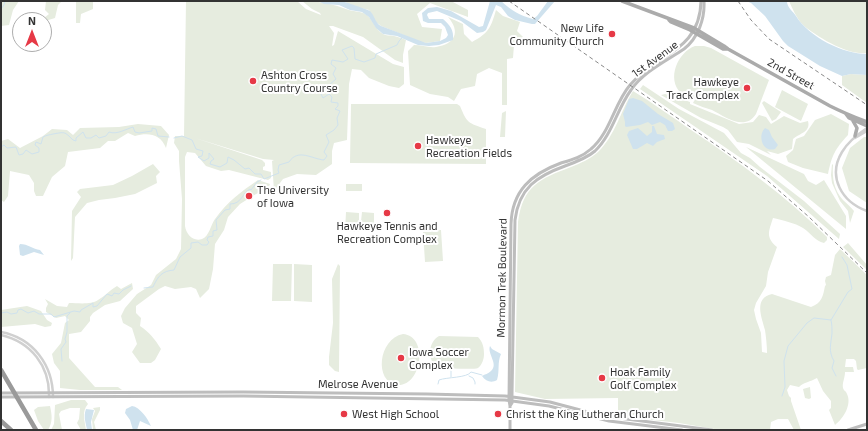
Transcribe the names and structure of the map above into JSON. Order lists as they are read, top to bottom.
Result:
{
  "streets": {
    "main road": [
      "1st Avenue",
      "2nd Street",
      "Mormon Trek Boulevard",
      "Melrose Avenue"
    ]
  },
  "crossings": [
    ["1st Avenue", "2nd Street"],
    ["1st Avenue", "Mormon Trek Boulevard"],
    ["Mormon Trek Boulevard", "Melrose Avenue"]
  ],
  "places": [
    "New Life Community Church",
    "Ashton Cross Country Course",
    "Hawkeye Track Complex",
    "Hawkeye Recreation Fields",
    "The University of Iowa",
    "Hawkeye Tennis and Recreation Complex",
    "Iowa Soccer Complex",
    "Hoak Family Golf Complex",
    "West High School",
    "Christ the King Lutheran Church"
  ],
  "north": "top"
}
